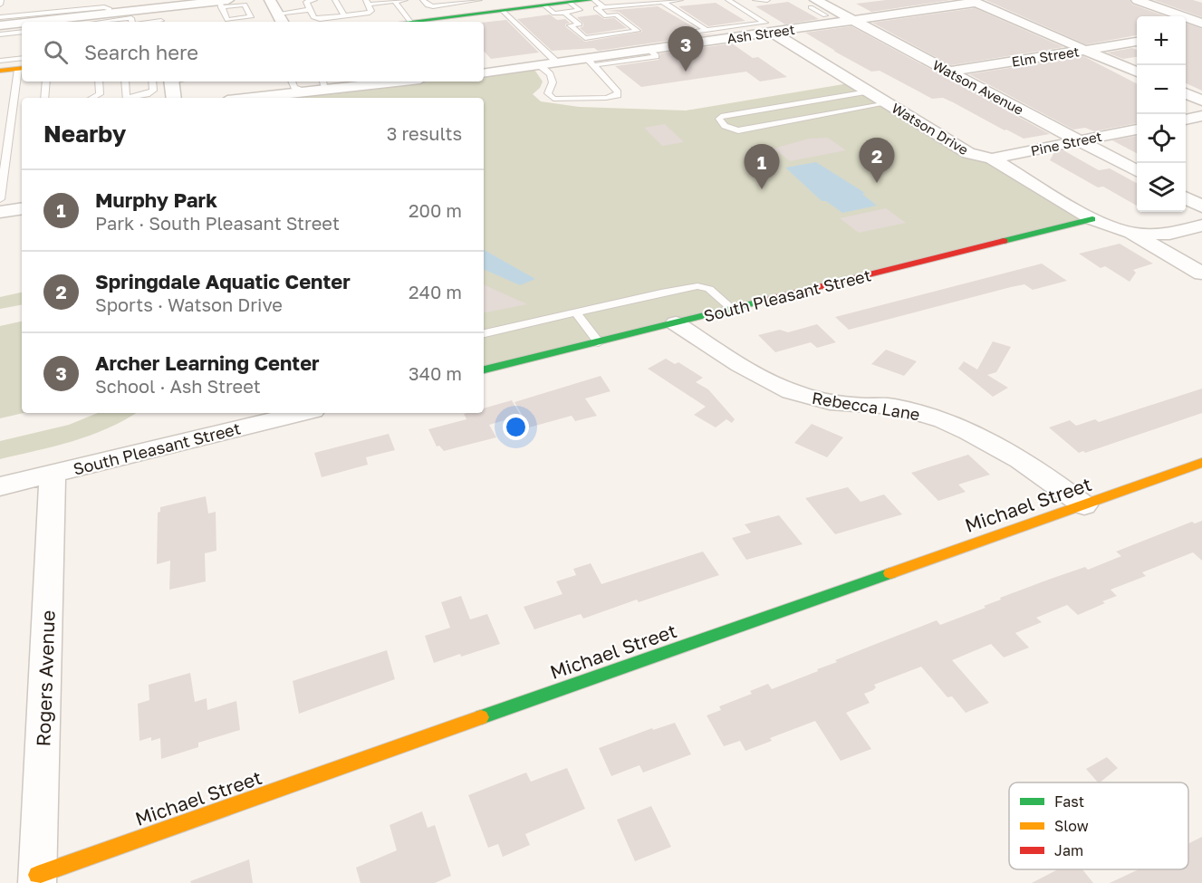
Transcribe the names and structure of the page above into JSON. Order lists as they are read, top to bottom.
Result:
{
  "streets": {
    "street": [
      "Ash Street",
      "Elm Street",
      "Watson Avenue",
      "Watson Drive",
      "Pine Street",
      "South Pleasant Street",
      "Rebecca Lane",
      "Michael Street",
      "Rogers Avenue"
    ]
  },
  "crossings": [
    ["Ash Street", "Watson Avenue"],
    ["Ash Street", "Watson Drive"],
    ["Elm Street", "Watson Avenue"],
    ["Watson Avenue", "Pine Street"],
    ["Watson Drive", "Pine Street"],
    ["Watson Drive", "South Pleasant Street"],
    ["South Pleasant Street", "Rebecca Lane"],
    ["South Pleasant Street", "Rogers Avenue"],
    ["Rebecca Lane", "Michael Street"],
    ["Michael Street", "Rogers Avenue"]
  ],
  "legend": ["Fast", "Slow", "Jam"],
  "page": {
    "map_buttons": ["+", "−"],
    "search": "Search here",
    "pins": ["3", "2", "1"],
    "heading": ["Nearby", "3 results"],
    "list": [
      {
        "mark": "1",
        "name": "Murphy Park",
        "note": "Park · South Pleasant Street",
        "value": "200 m"
      },
      {
        "mark": "2",
        "name": "Springdale Aquatic Center",
        "note": "Sports · Watson Drive",
        "value": "240 m"
      },
      {
        "mark": "3",
        "name": "Archer Learning Center",
        "note": "School · Ash Street",
        "value": "340 m"
      }
    ]
  }
}
